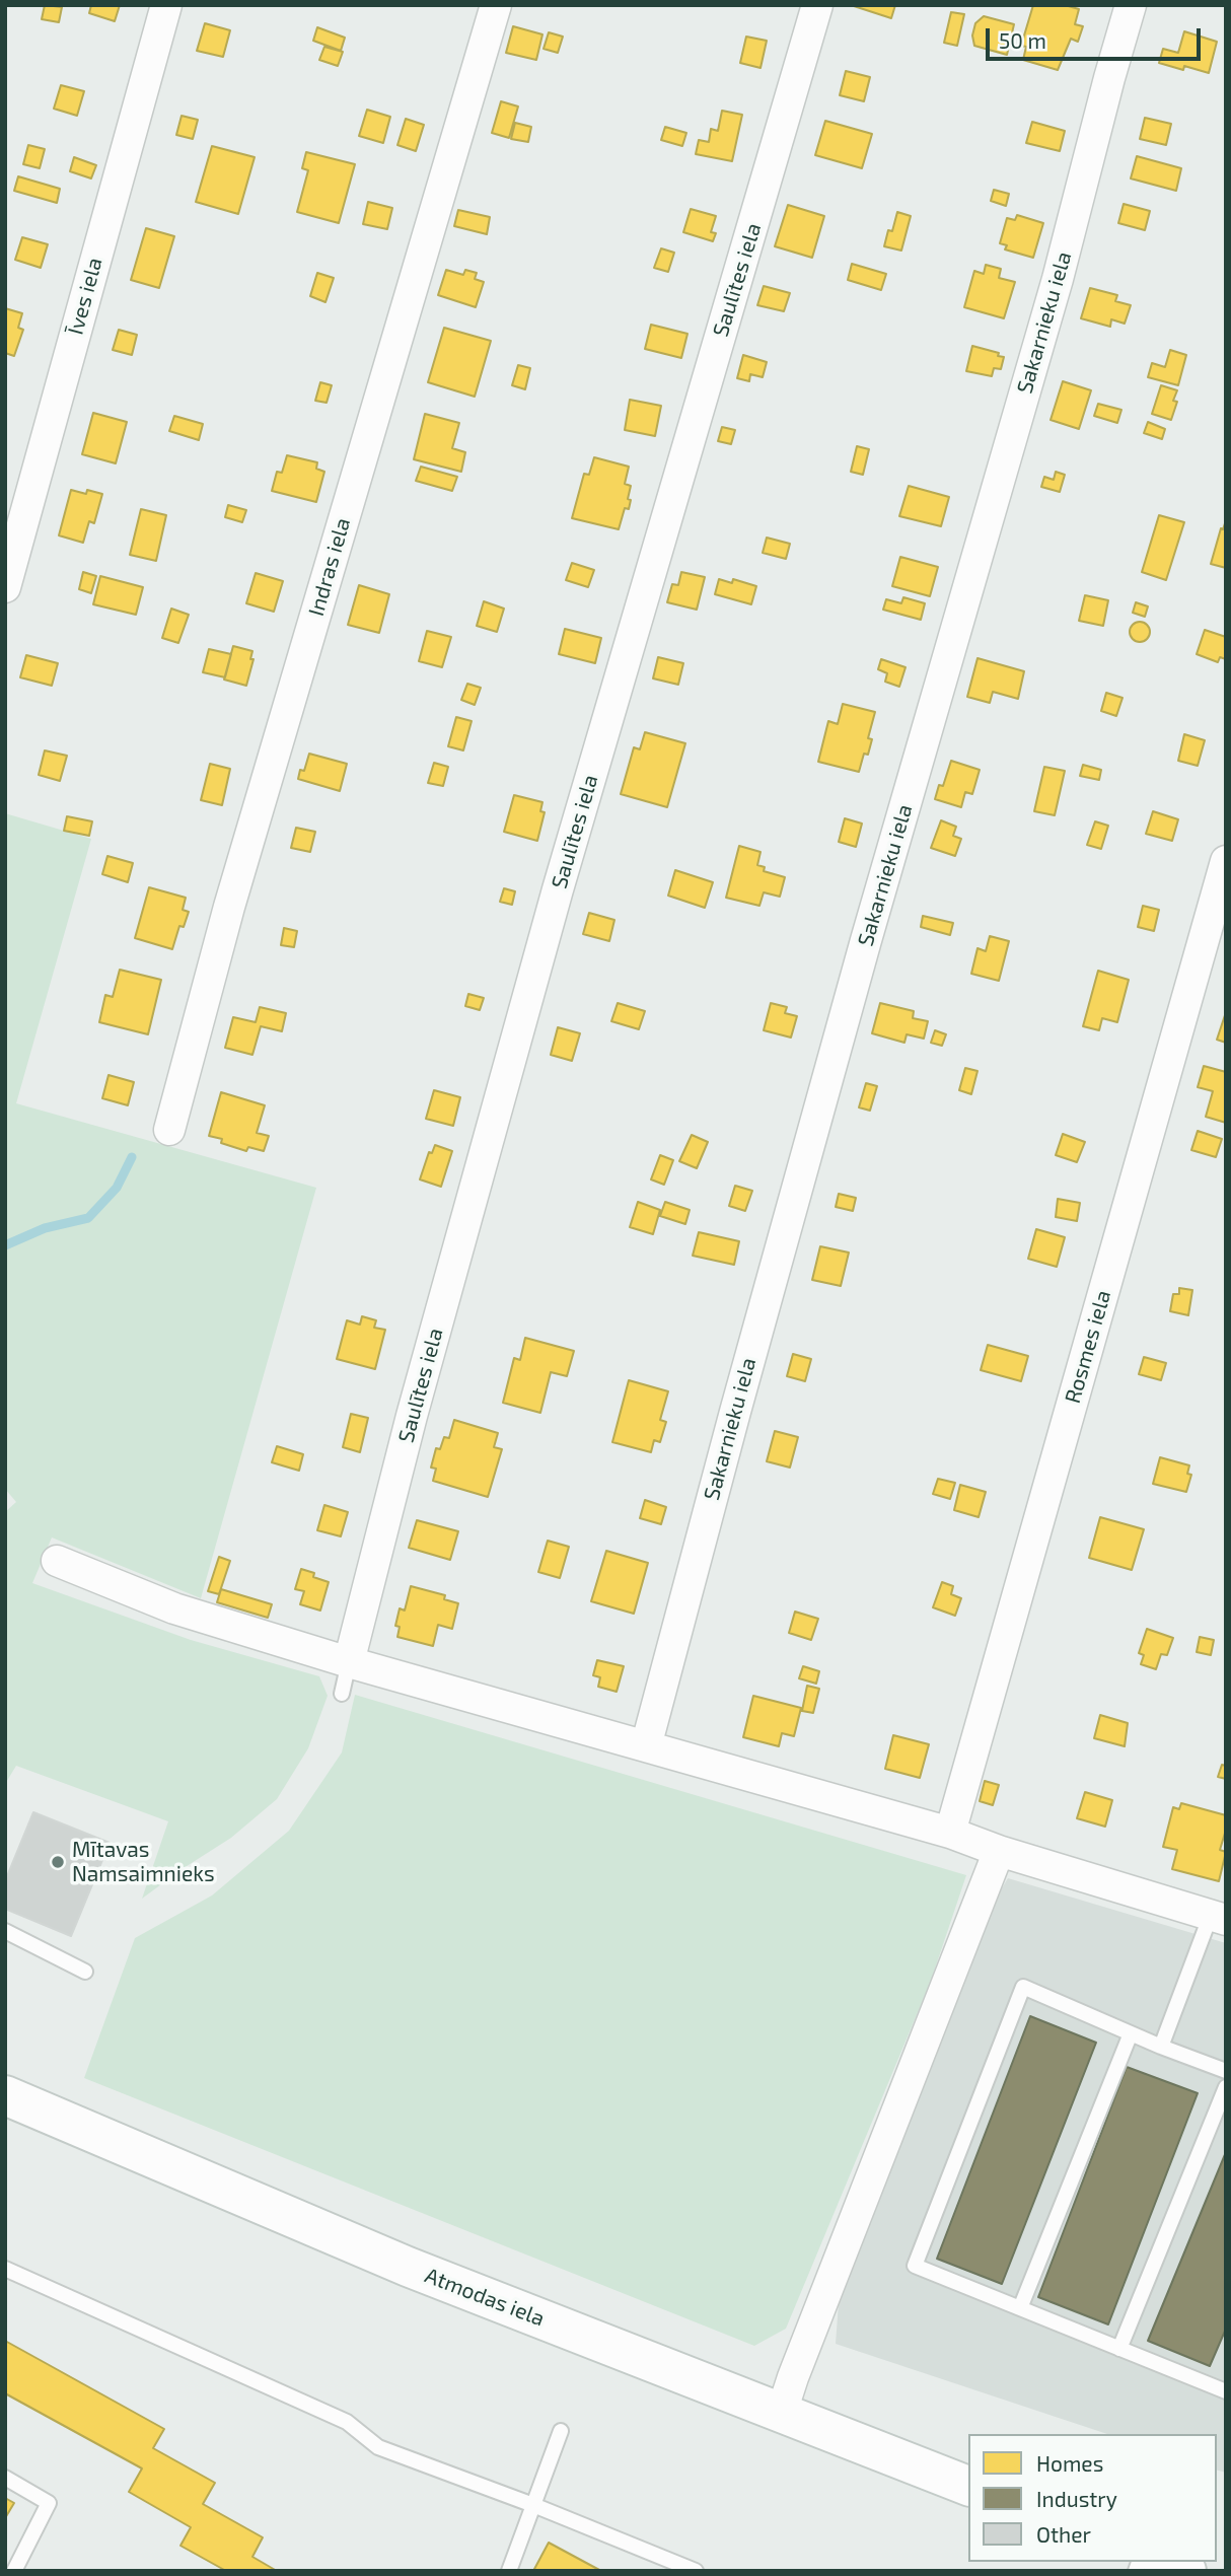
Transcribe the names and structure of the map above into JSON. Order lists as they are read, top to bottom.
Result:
{
  "streets": {
    "main road": ["Atmodas iela"],
    "street": [
      "Saulītes iela",
      "Īves iela",
      "Sakarnieku iela",
      "Indras iela",
      "Rosmes iela"
    ]
  },
  "places": ["Mītavas Namsaimnieks"],
  "legend": ["Homes", "Industry", "Other"],
  "scale_bar": "50 m"
}
